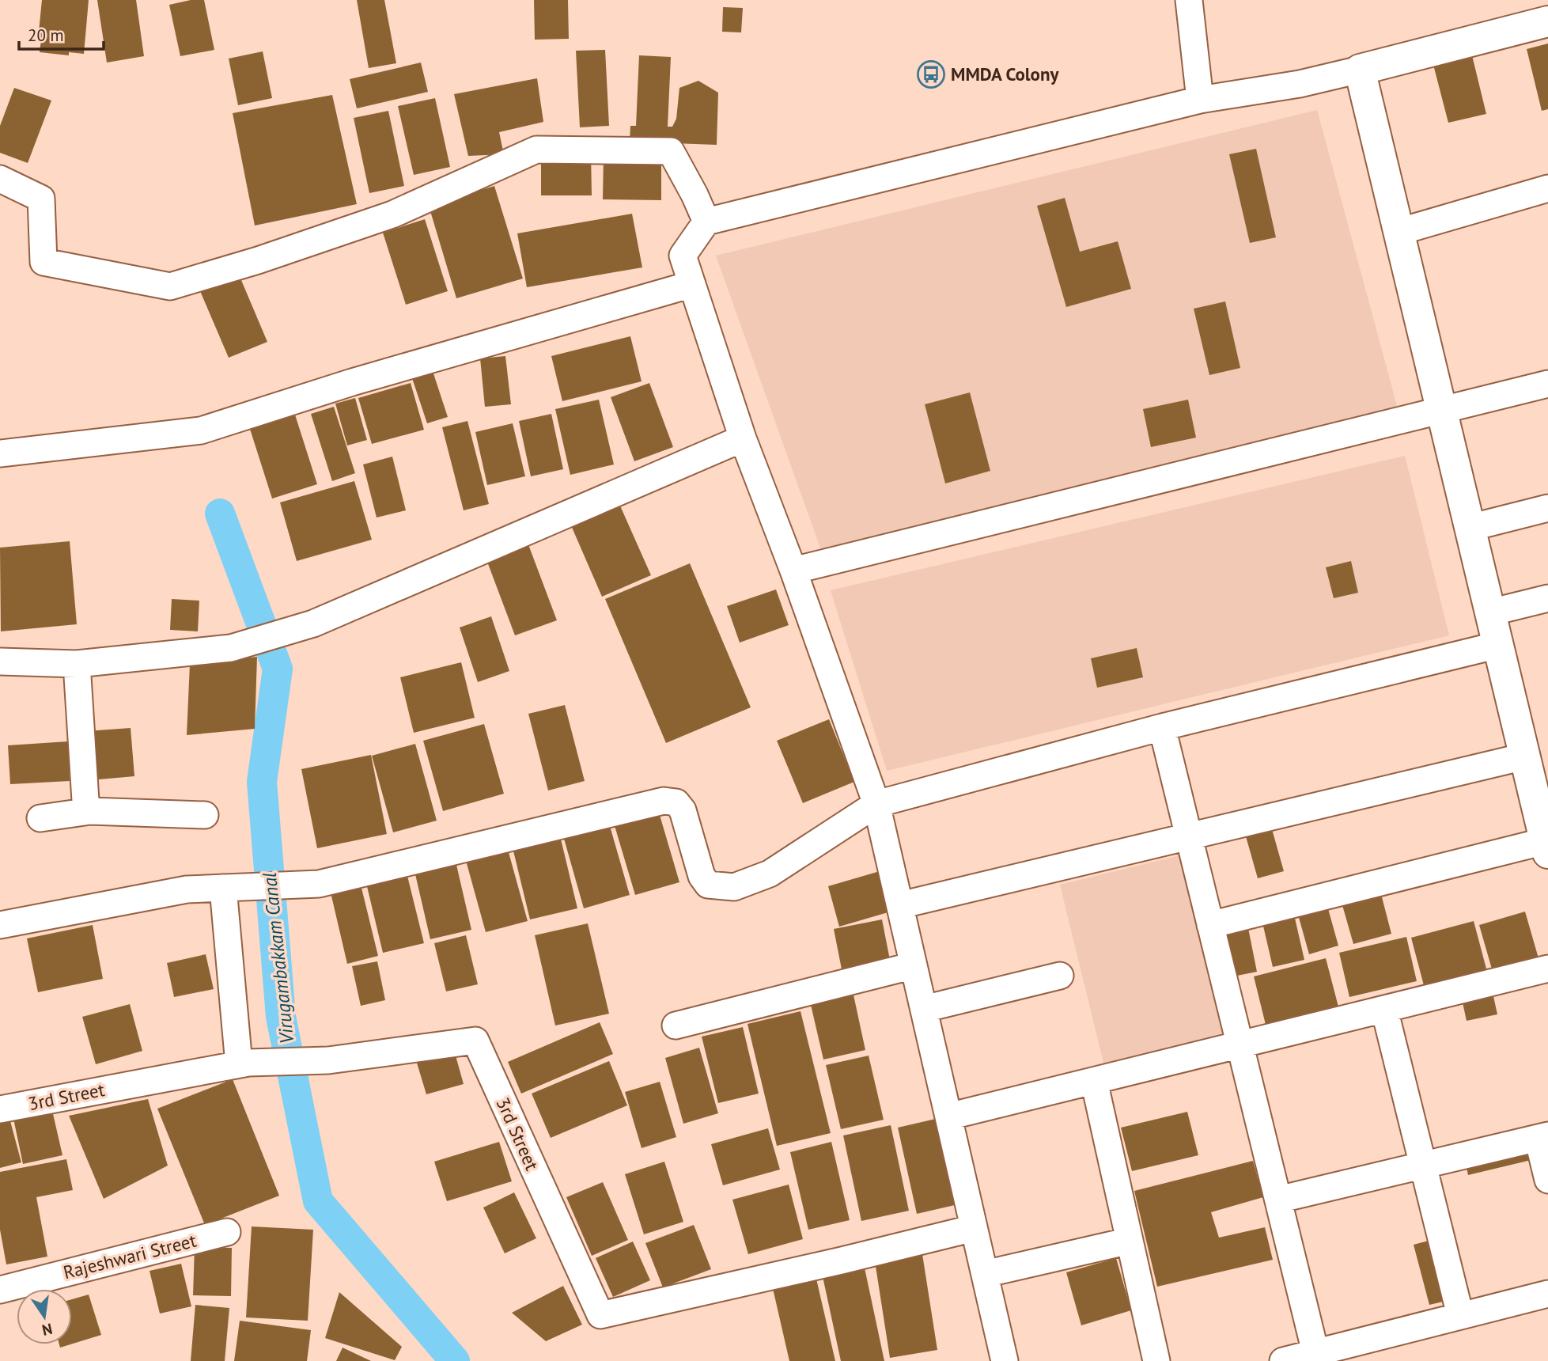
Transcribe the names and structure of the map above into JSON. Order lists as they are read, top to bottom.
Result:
{
  "streets": {
    "street": ["3rd Street", "Rajeshwari Street"]
  },
  "water": ["Virugambakkam Canal"],
  "places": {
    "bus stop": ["MMDA Colony"]
  },
  "scale_bar": "20 m",
  "north": "bottom"
}
